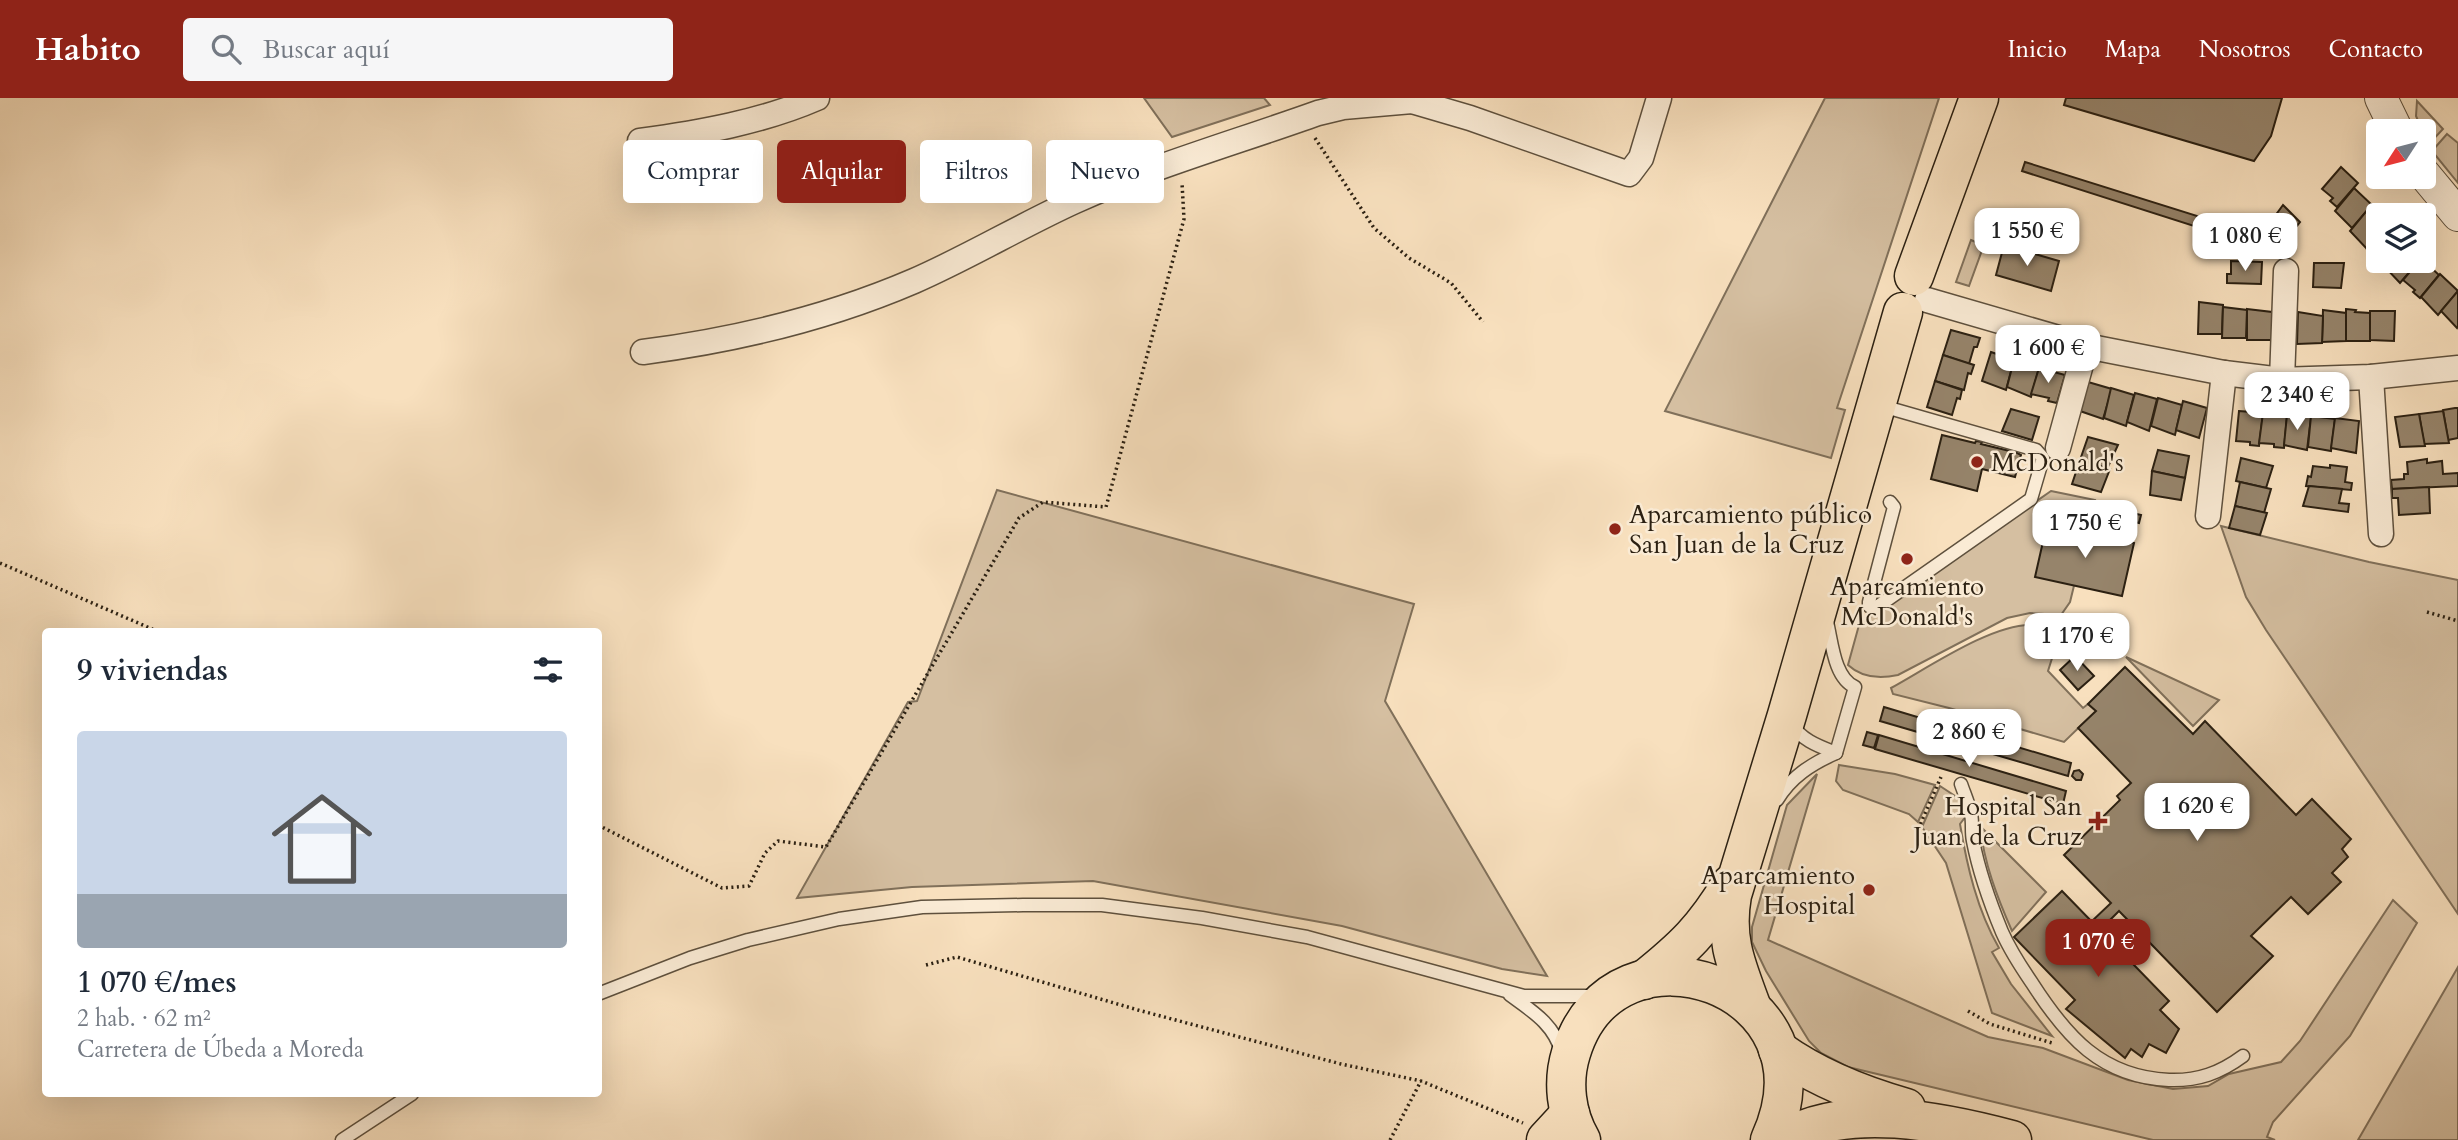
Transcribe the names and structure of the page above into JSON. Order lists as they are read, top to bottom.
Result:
{
  "places": {
    "other": [
      "McDonald's",
      "Aparcamiento público San Juan de la Cruz",
      "Aparcamiento McDonald's",
      "Aparcamiento Hospital"
    ],
    "health": ["Hospital San Juan de la Cruz"]
  },
  "north": "bottom left",
  "page": {
    "header": "Habito",
    "search": "Buscar aquí",
    "nav": [
      "Inicio",
      "Mapa",
      "Nosotros",
      "Contacto"
    ],
    "chip": [
      "Comprar",
      "Alquilar",
      "Filtros",
      "Nuevo"
    ],
    "price": [
      "1 550 €",
      "1 080 €",
      "1 600 €",
      "2 340 €",
      "1 750 €",
      "1 170 €",
      "2 860 €",
      "1 620 €",
      "1 070 €"
    ],
    "heading": "9 viviendas",
    "list": [
      {
        "name": "1 070 €/mes",
        "note": "2 hab. · 62 m² · Carretera de Úbeda a Moreda"
      }
    ]
  }
}
